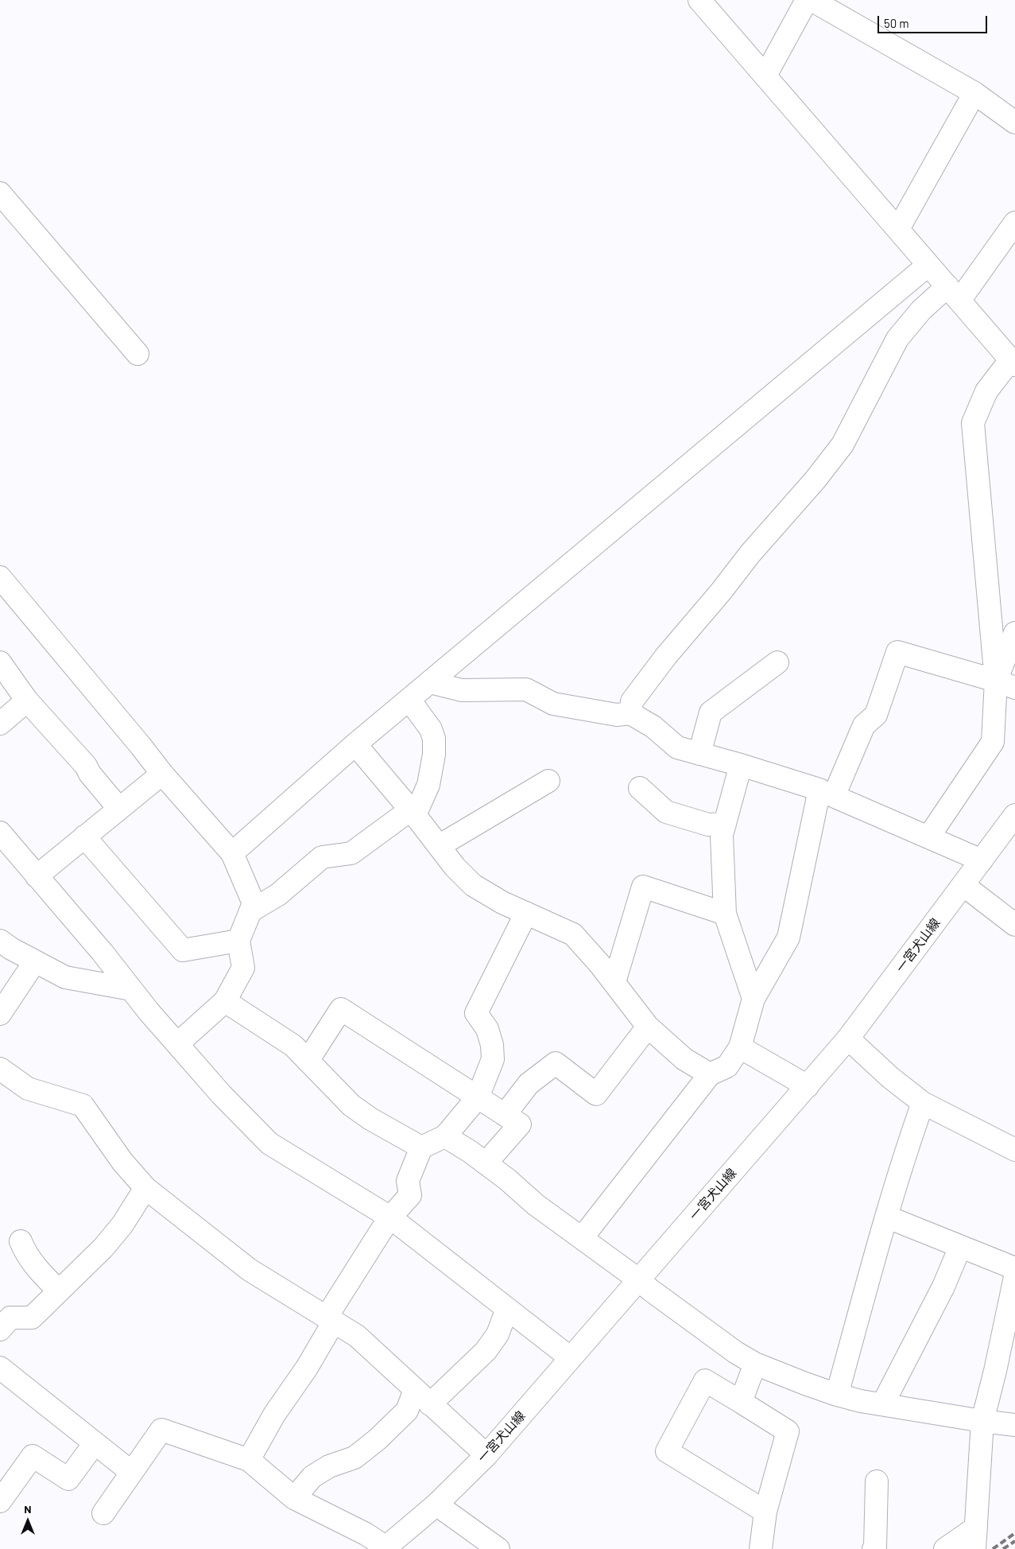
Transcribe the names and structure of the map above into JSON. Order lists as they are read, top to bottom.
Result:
{
  "streets": {
    "street": ["一宮犬山線"]
  },
  "scale_bar": "50 m",
  "north": "top"
}
